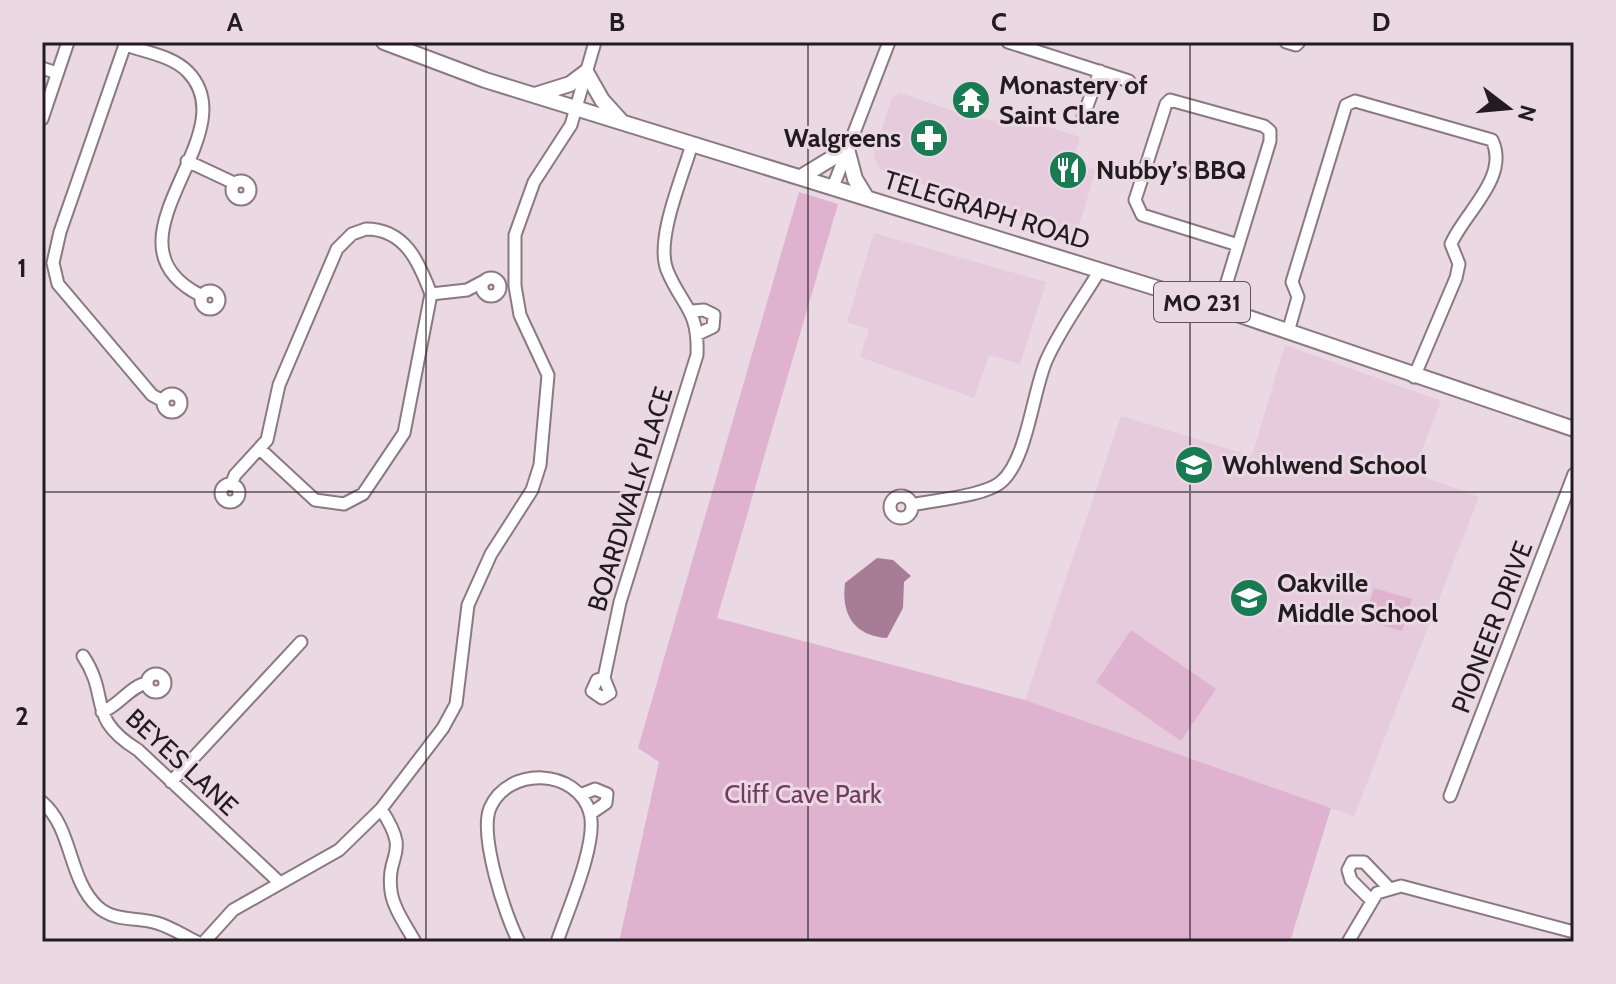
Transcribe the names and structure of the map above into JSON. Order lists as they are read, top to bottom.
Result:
{
  "streets": {
    "main road": ["TELEGRAPH ROAD", "MO 231"],
    "street": ["BOARDWALK PLACE", "PIONEER DRIVE", "BEYES LANE"]
  },
  "crossings": [
    ["TELEGRAPH ROAD", "BOARDWALK PLACE"]
  ],
  "parks": ["Cliff Cave Park"],
  "places": {
    "temple": ["Monastery of Saint Clare"],
    "pharmacy": ["Walgreens"],
    "restaurant": ["Nubby’s BBQ"],
    "school or university": ["Wohlwend School", "Oakville Middle School"]
  },
  "north": "right",
  "grid": {
    "columns": [
      "A",
      "B",
      "C",
      "D"
    ],
    "rows": ["1", "2"]
  }
}
